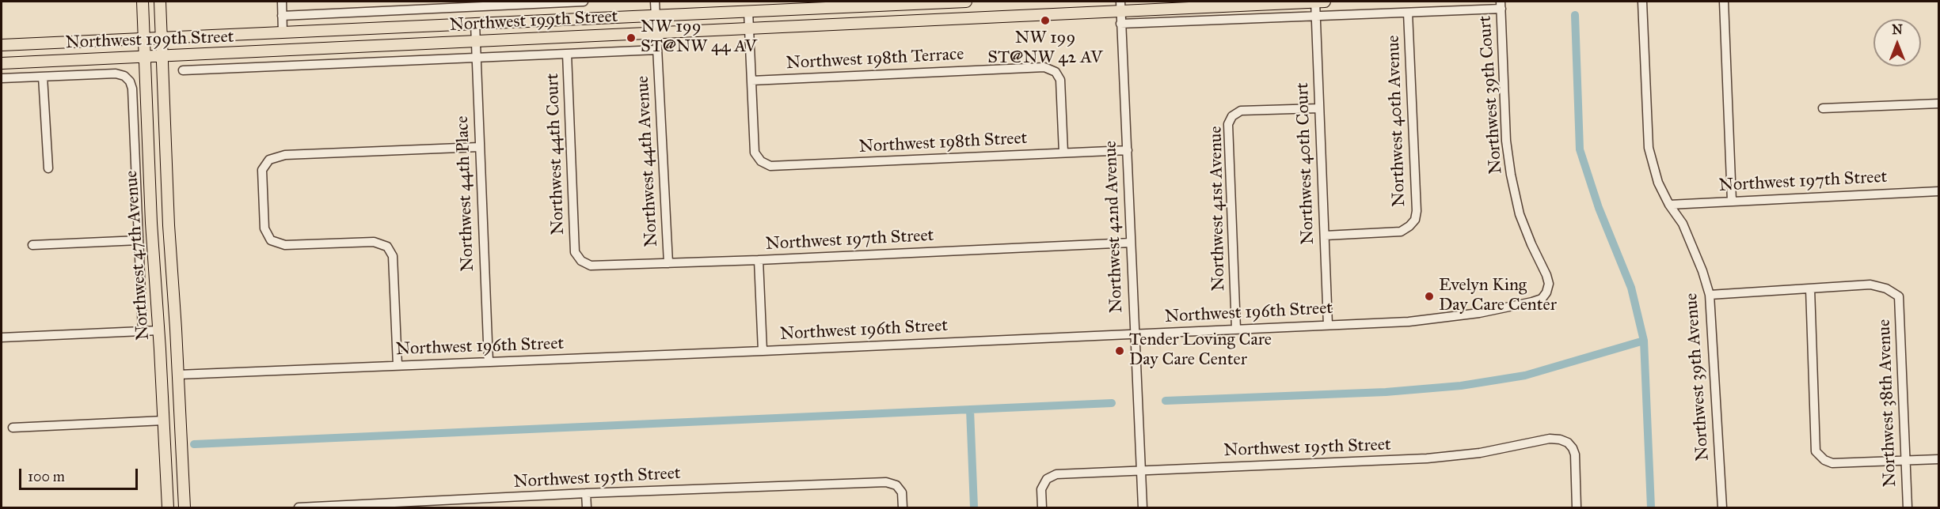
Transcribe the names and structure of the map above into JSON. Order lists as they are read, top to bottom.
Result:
{
  "streets": {
    "main road": ["Northwest 199th Street", "Northwest 47th Avenue"],
    "street": [
      "Northwest 198th Terrace",
      "Northwest 39th Court",
      "Northwest 40th Avenue",
      "Northwest 198th Street",
      "Northwest 44th Court",
      "Northwest 44th Avenue",
      "Northwest 40th Court",
      "Northwest 197th Street",
      "Northwest 44th Place",
      "Northwest 41st Avenue",
      "Northwest 42nd Avenue",
      "Northwest 196th Street",
      "Northwest 39th Avenue",
      "Northwest 38th Avenue",
      "Northwest 195th Street"
    ]
  },
  "crossings": [
    ["Northwest 199th Street", "Northwest 44th Avenue"],
    ["Northwest 199th Street", "Northwest 40th Court"],
    ["Northwest 199th Street", "Northwest 44th Place"],
    ["Northwest 199th Street", "Northwest 42nd Avenue"],
    ["Northwest 199th Street", "Northwest 47th Avenue"],
    ["Northwest 198th Terrace", "Northwest 198th Street"],
    ["Northwest 39th Court", "Northwest 196th Street"],
    ["Northwest 40th Avenue", "Northwest 40th Court"],
    ["Northwest 198th Street", "Northwest 42nd Avenue"],
    ["Northwest 44th Court", "Northwest 197th Street"],
    ["Northwest 44th Avenue", "Northwest 197th Street"],
    ["Northwest 40th Court", "Northwest 41st Avenue"],
    ["Northwest 40th Court", "Northwest 196th Street"],
    ["Northwest 197th Street", "Northwest 42nd Avenue"],
    ["Northwest 197th Street", "Northwest 39th Avenue"],
    ["Northwest 44th Place", "Northwest 196th Street"],
    ["Northwest 41st Avenue", "Northwest 196th Street"],
    ["Northwest 42nd Avenue", "Northwest 196th Street"],
    ["Northwest 42nd Avenue", "Northwest 195th Street"],
    ["Northwest 47th Avenue", "Northwest 196th Street"]
  ],
  "places": [
    "NW 199 ST@NW 42 AV",
    "NW 199 ST@NW 44 AV",
    "Evelyn King Day Care Center",
    "Tender Loving Care Day Care Center"
  ],
  "scale_bar": "100 m",
  "north": "top"
}
